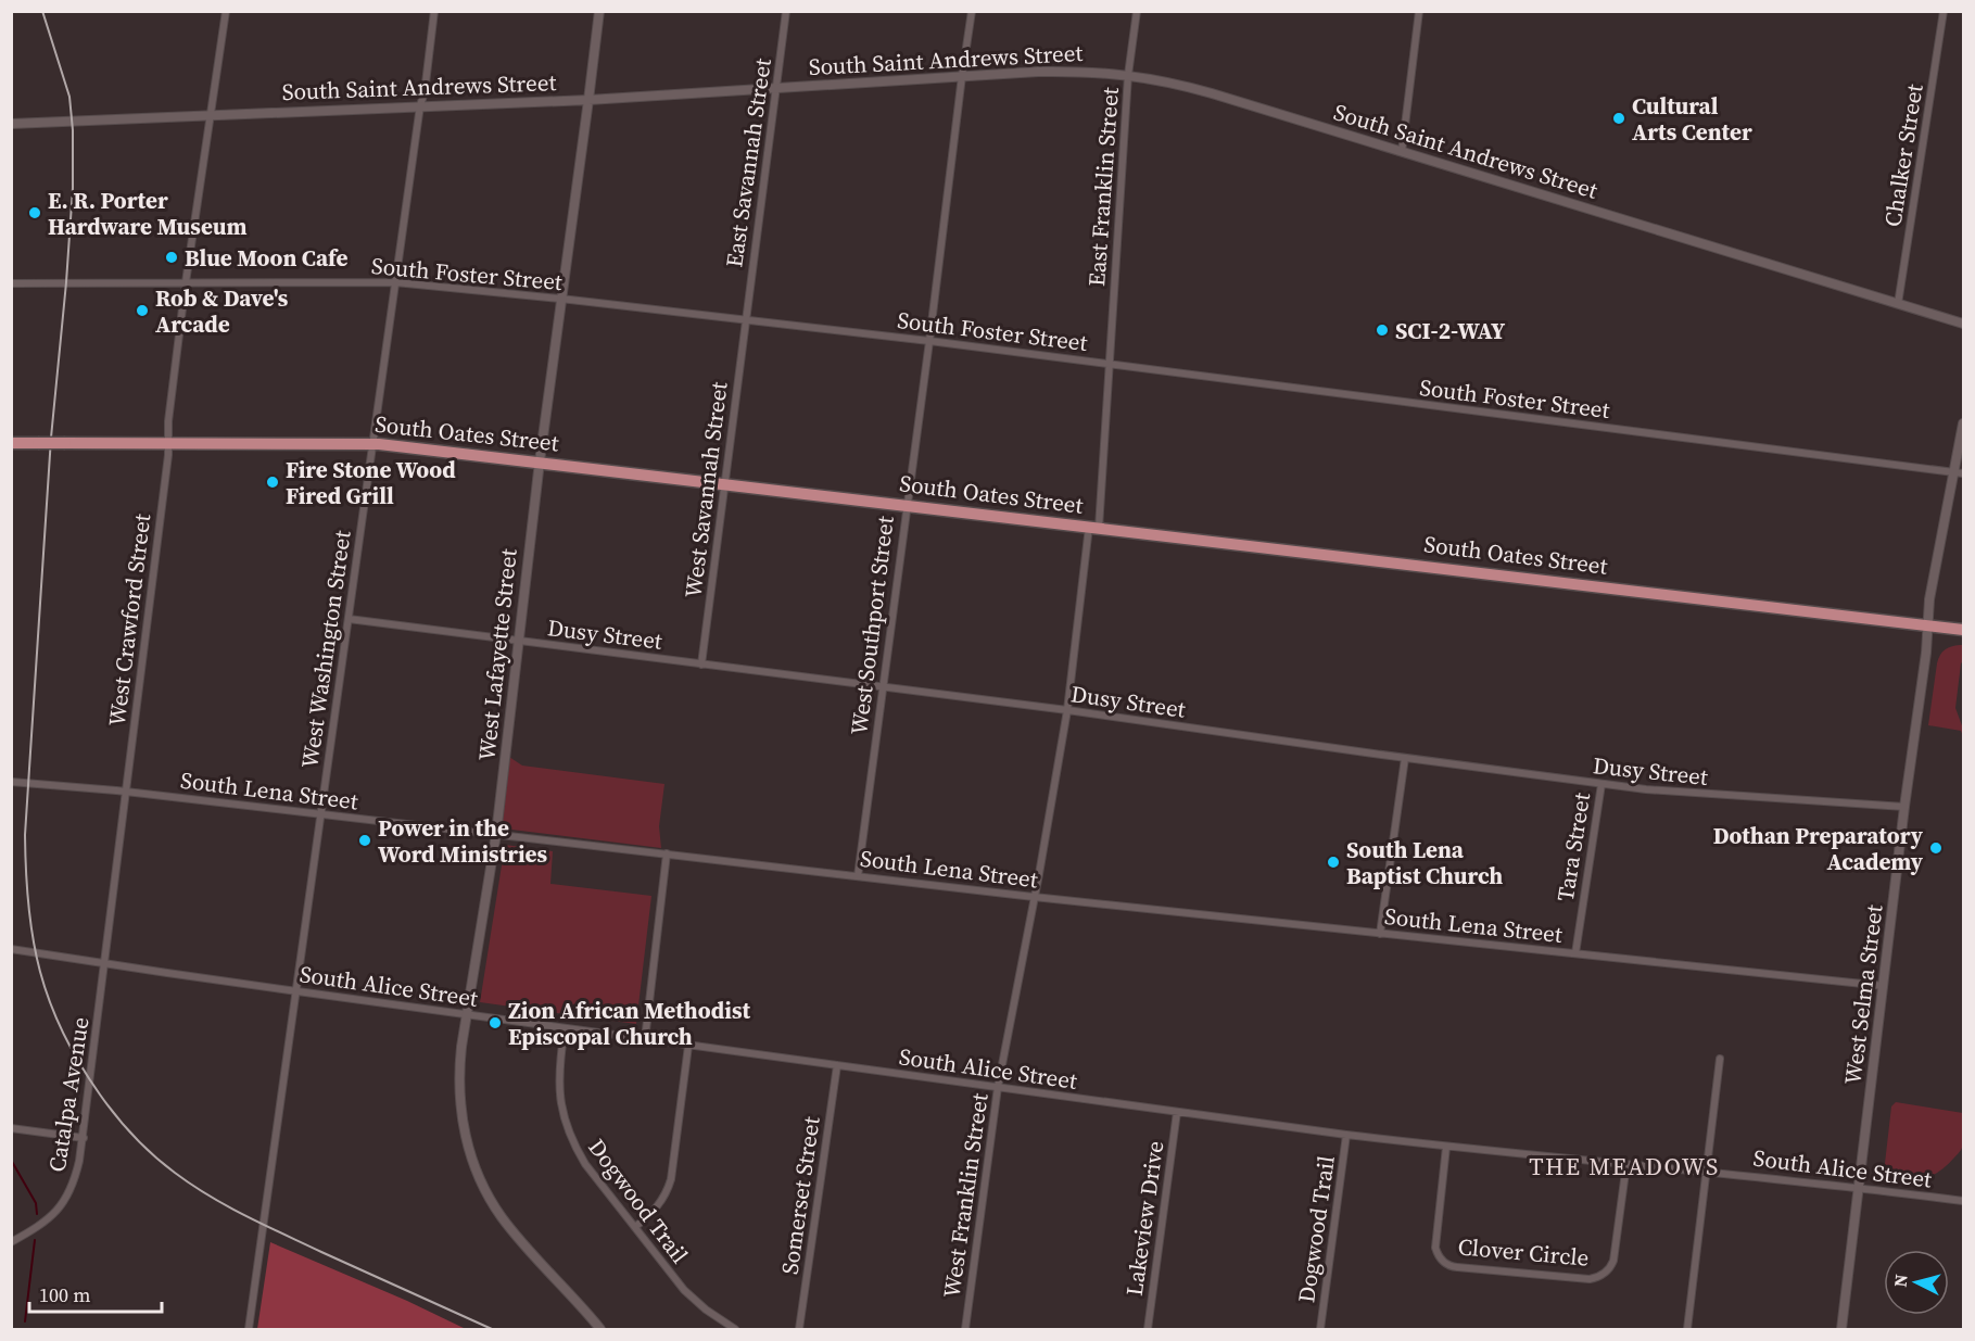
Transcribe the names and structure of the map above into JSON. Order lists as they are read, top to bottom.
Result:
{
  "streets": {
    "main road": ["South Oates Street"],
    "street": [
      "South Saint Andrews Street",
      "Chalker Street",
      "East Savannah Street",
      "East Franklin Street",
      "South Foster Street",
      "West Savannah Street",
      "West Crawford Street",
      "West Southport Street",
      "Dusy Street",
      "West Washington Street",
      "West Lafayette Street",
      "South Lena Street",
      "Tara Street",
      "South Alice Street",
      "West Selma Street",
      "Catalpa Avenue",
      "Somerset Street",
      "West Franklin Street",
      "Dogwood Trail",
      "Lakeview Drive",
      "Clover Circle"
    ]
  },
  "crossings": [
    ["South Saint Andrews Street", "Chalker Street"],
    ["South Saint Andrews Street", "East Savannah Street"],
    ["South Saint Andrews Street", "East Franklin Street"],
    ["South Saint Andrews Street", "West Crawford Street"],
    ["South Saint Andrews Street", "West Southport Street"],
    ["South Saint Andrews Street", "West Washington Street"],
    ["South Saint Andrews Street", "West Lafayette Street"],
    ["East Savannah Street", "South Foster Street"],
    ["East Savannah Street", "West Savannah Street"],
    ["East Franklin Street", "South Foster Street"],
    ["East Franklin Street", "West Franklin Street"],
    ["South Foster Street", "West Savannah Street"],
    ["South Foster Street", "West Crawford Street"],
    ["South Foster Street", "West Southport Street"],
    ["South Foster Street", "West Washington Street"],
    ["South Foster Street", "West Lafayette Street"],
    ["South Foster Street", "West Selma Street"],
    ["South Foster Street", "West Franklin Street"],
    ["South Oates Street", "West Savannah Street"],
    ["South Oates Street", "West Crawford Street"],
    ["South Oates Street", "West Southport Street"],
    ["South Oates Street", "West Washington Street"],
    ["South Oates Street", "West Lafayette Street"],
    ["South Oates Street", "West Selma Street"],
    ["South Oates Street", "West Franklin Street"],
    ["West Savannah Street", "Dusy Street"],
    ["West Crawford Street", "South Lena Street"],
    ["West Crawford Street", "South Alice Street"],
    ["West Crawford Street", "Catalpa Avenue"],
    ["West Southport Street", "Dusy Street"],
    ["West Southport Street", "South Lena Street"],
    ["Dusy Street", "West Washington Street"],
    ["Dusy Street", "West Lafayette Street"],
    ["Dusy Street", "Tara Street"],
    ["Dusy Street", "West Selma Street"],
    ["Dusy Street", "West Franklin Street"],
    ["West Washington Street", "South Lena Street"],
    ["West Washington Street", "South Alice Street"],
    ["West Lafayette Street", "South Lena Street"],
    ["West Lafayette Street", "South Alice Street"],
    ["South Lena Street", "Tara Street"],
    ["South Lena Street", "West Selma Street"],
    ["South Lena Street", "West Franklin Street"],
    ["South Alice Street", "West Selma Street"],
    ["South Alice Street", "Catalpa Avenue"],
    ["South Alice Street", "Somerset Street"],
    ["South Alice Street", "West Franklin Street"],
    ["South Alice Street", "Dogwood Trail"],
    ["South Alice Street", "Lakeview Drive"],
    ["South Alice Street", "Clover Circle"]
  ],
  "districts": ["THE MEADOWS"],
  "places": [
    "Cultural Arts Center",
    "E. R. Porter Hardware Museum",
    "Blue Moon Cafe",
    "Rob & Dave's Arcade",
    "SCI-2-WAY",
    "Fire Stone Wood Fired Grill",
    "Power in the Word Ministries",
    "Dothan Preparatory Academy",
    "South Lena Baptist Church",
    "Zion African Methodist Episcopal Church"
  ],
  "scale_bar": "100 m",
  "north": "left"
}
